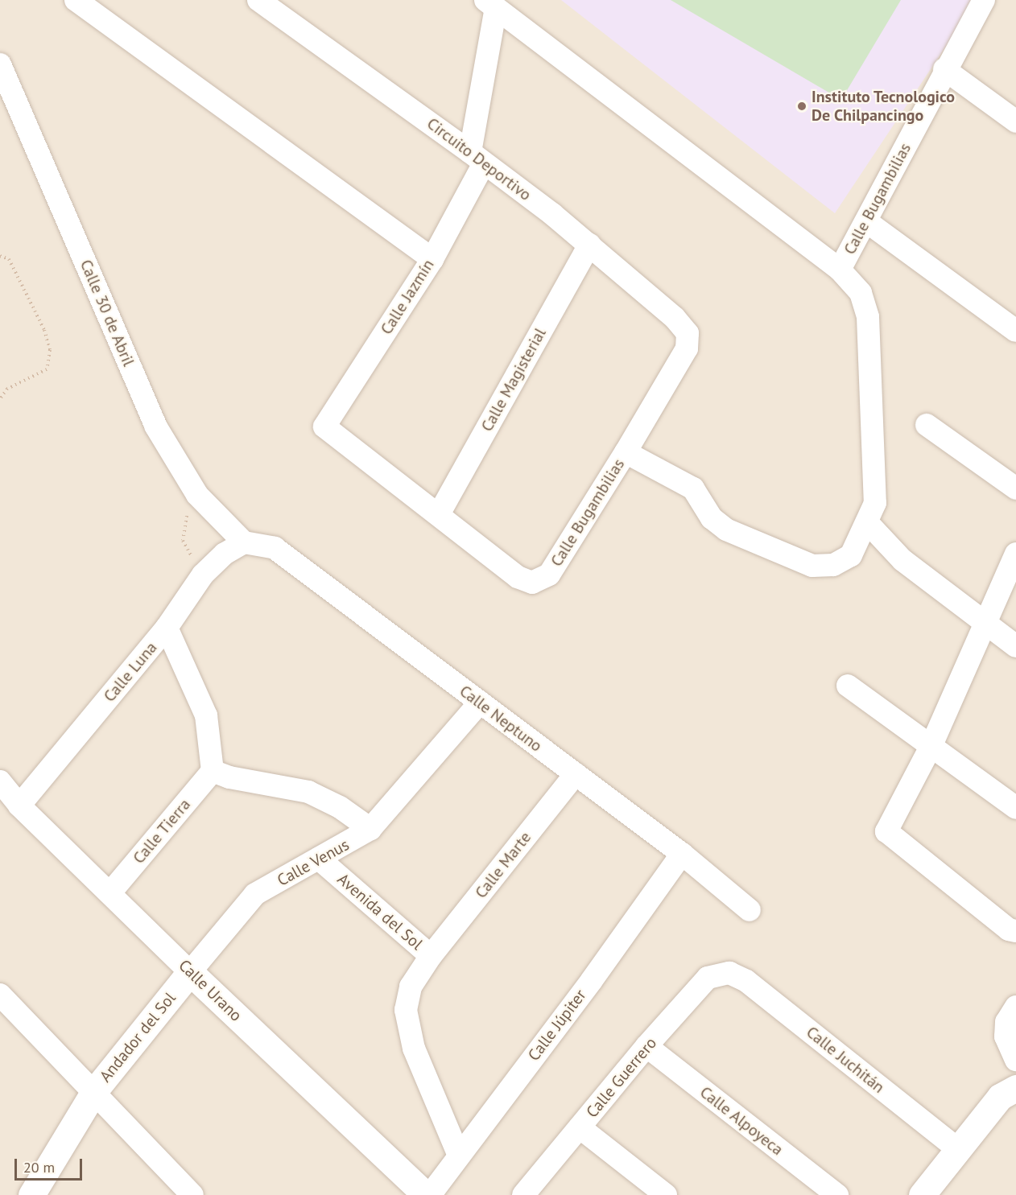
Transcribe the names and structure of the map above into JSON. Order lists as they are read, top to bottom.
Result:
{
  "streets": {
    "street": [
      "Circuito Deportivo",
      "Calle Bugambilias",
      "Calle Jazmín",
      "Calle 30 de Abril",
      "Calle Magisterial",
      "Calle Luna",
      "Calle Neptuno",
      "Calle Tierra",
      "Calle Venus",
      "Calle Marte",
      "Avenida del Sol",
      "Calle Urano",
      "Calle Júpiter",
      "Andador del Sol",
      "Calle Juchitán",
      "Calle Guerrero",
      "Calle Alpoyeca"
    ]
  },
  "crossings": [
    ["Circuito Deportivo", "Calle Bugambilias"],
    ["Circuito Deportivo", "Calle Jazmín"],
    ["Circuito Deportivo", "Calle Magisterial"],
    ["Calle Bugambilias", "Calle Jazmín"],
    ["Calle Bugambilias", "Calle Magisterial"],
    ["Calle 30 de Abril", "Calle Luna"],
    ["Calle 30 de Abril", "Calle Neptuno"],
    ["Calle Luna", "Calle Neptuno"],
    ["Calle Luna", "Calle Urano"],
    ["Calle Neptuno", "Calle Venus"],
    ["Calle Neptuno", "Calle Marte"],
    ["Calle Neptuno", "Calle Júpiter"],
    ["Calle Tierra", "Calle Urano"],
    ["Calle Venus", "Avenida del Sol"],
    ["Calle Venus", "Andador del Sol"],
    ["Calle Marte", "Avenida del Sol"],
    ["Avenida del Sol", "Calle Júpiter"],
    ["Calle Urano", "Andador del Sol"],
    ["Calle Juchitán", "Calle Guerrero"],
    ["Calle Guerrero", "Calle Alpoyeca"]
  ],
  "places": ["Instituto Tecnologico De Chilpancingo"],
  "scale_bar": "20 m"
}
